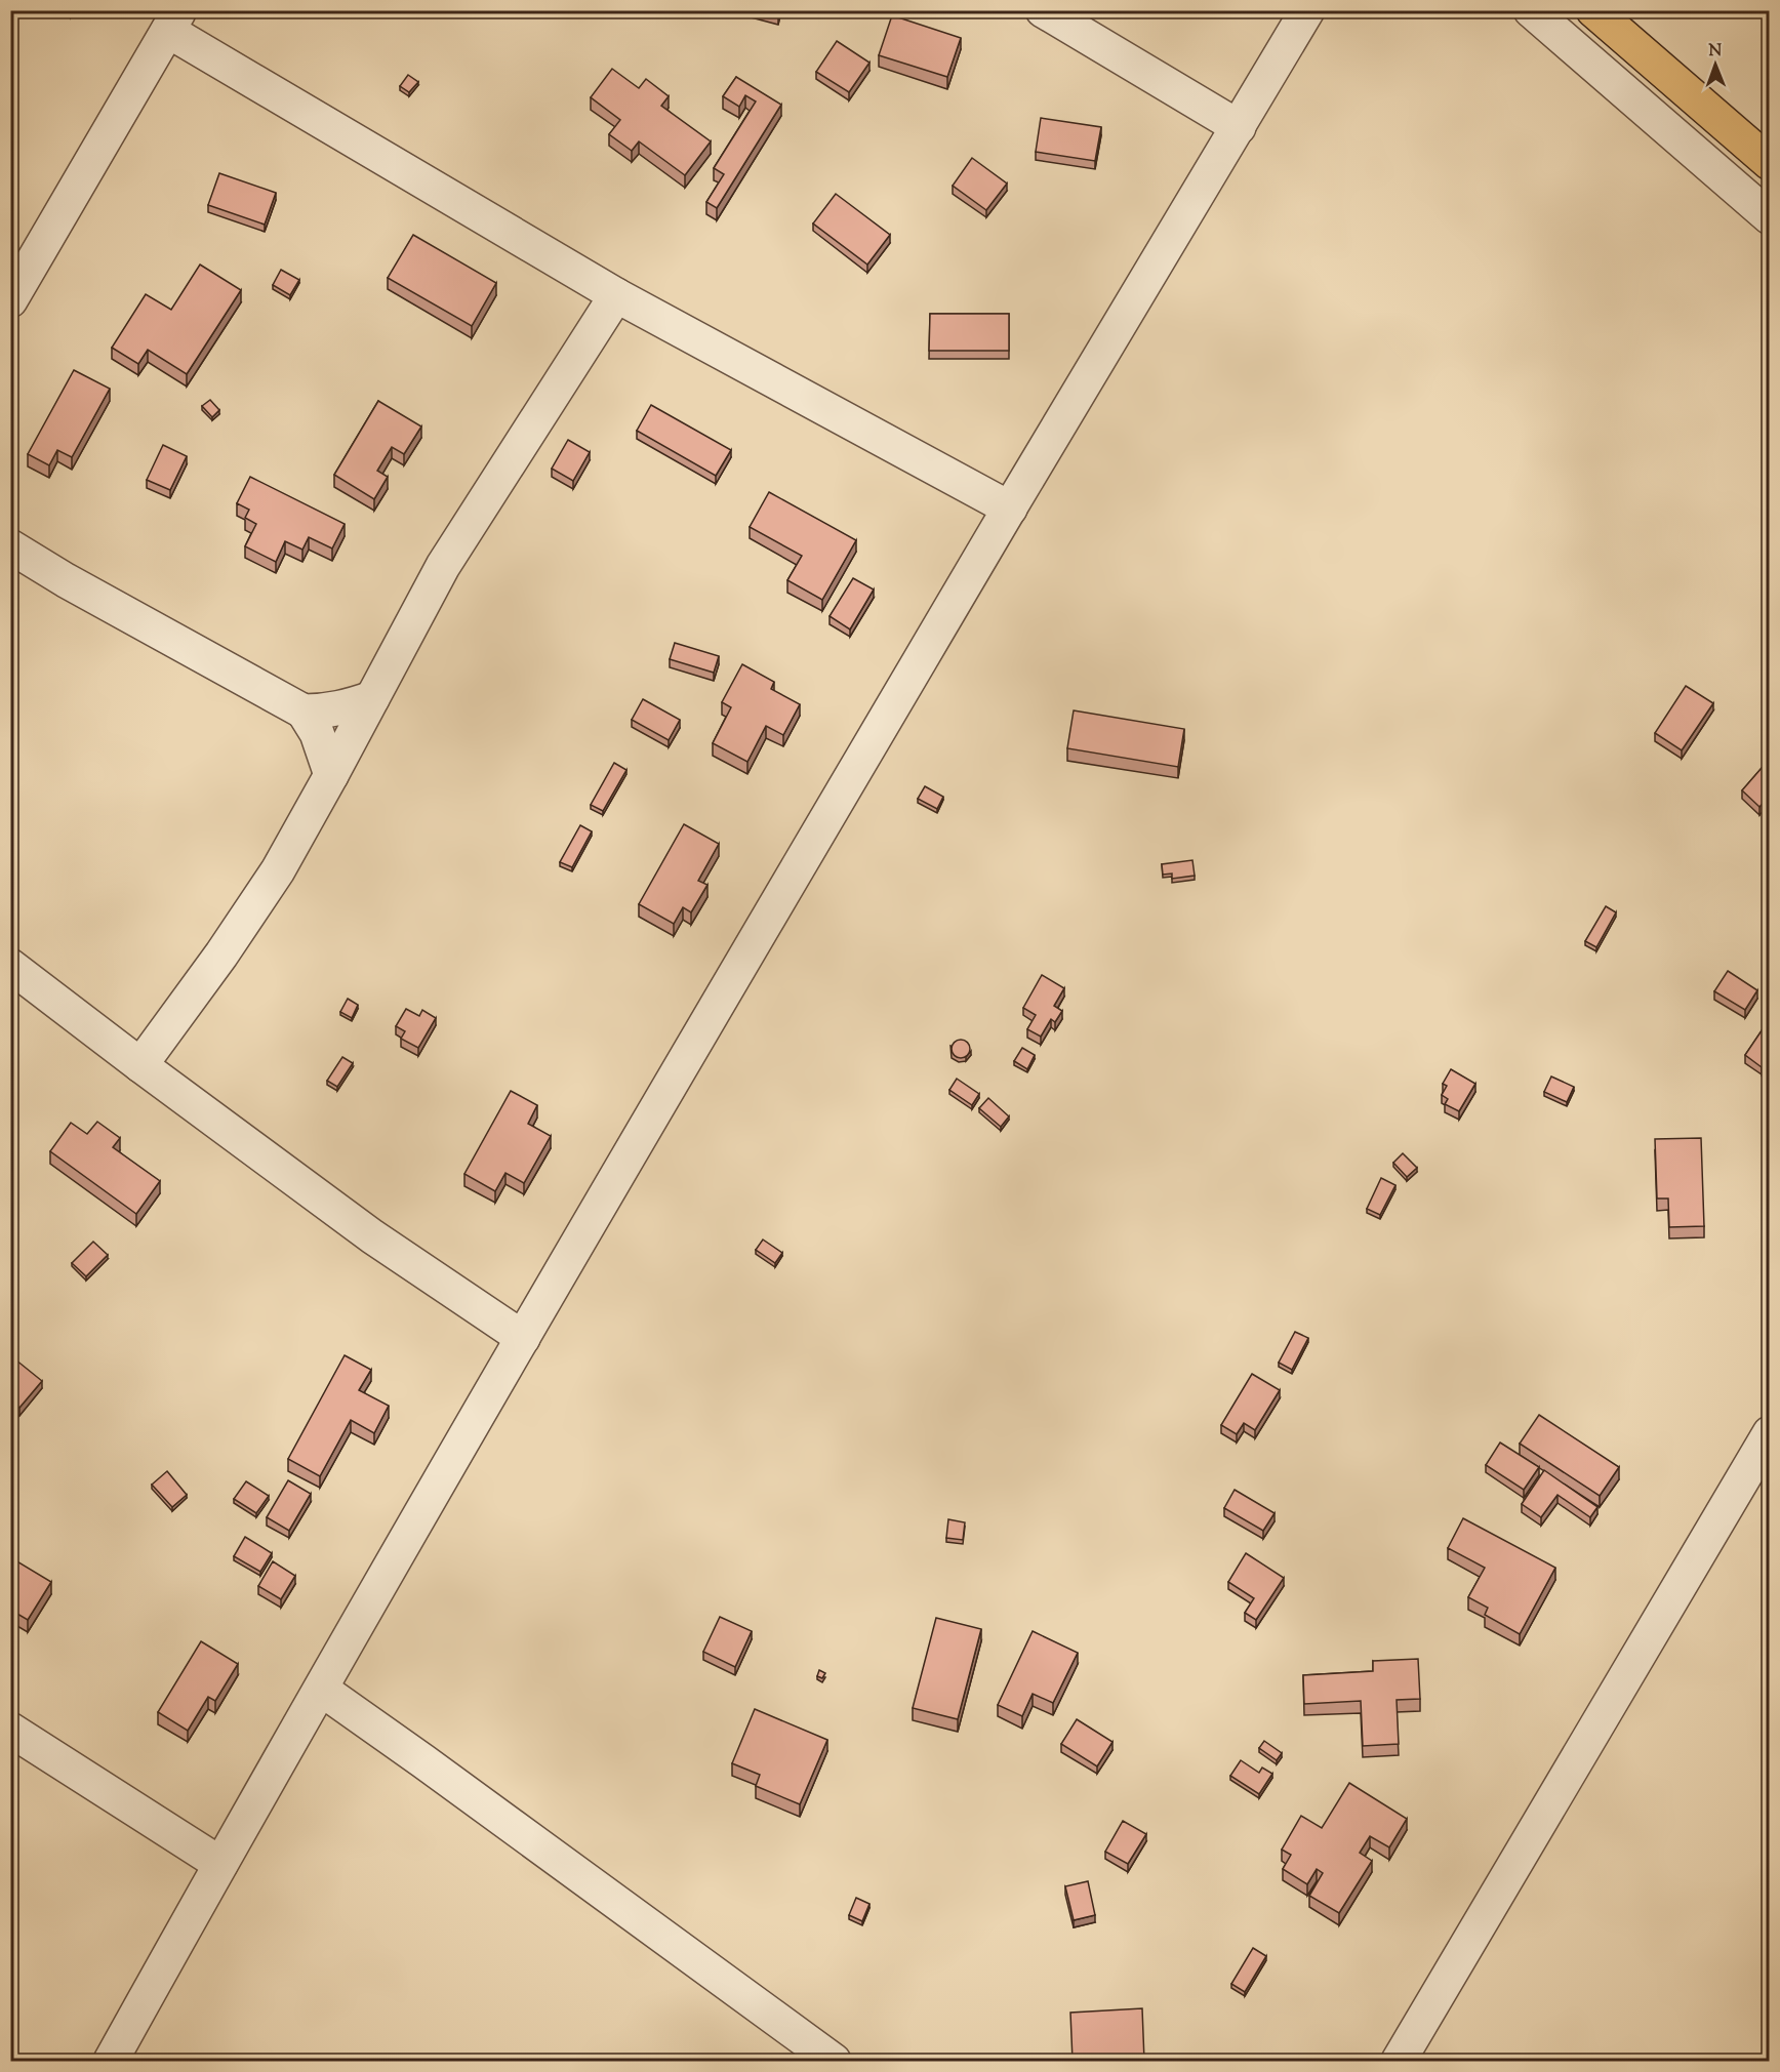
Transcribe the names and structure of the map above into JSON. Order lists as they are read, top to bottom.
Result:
{
  "north": "top"
}
